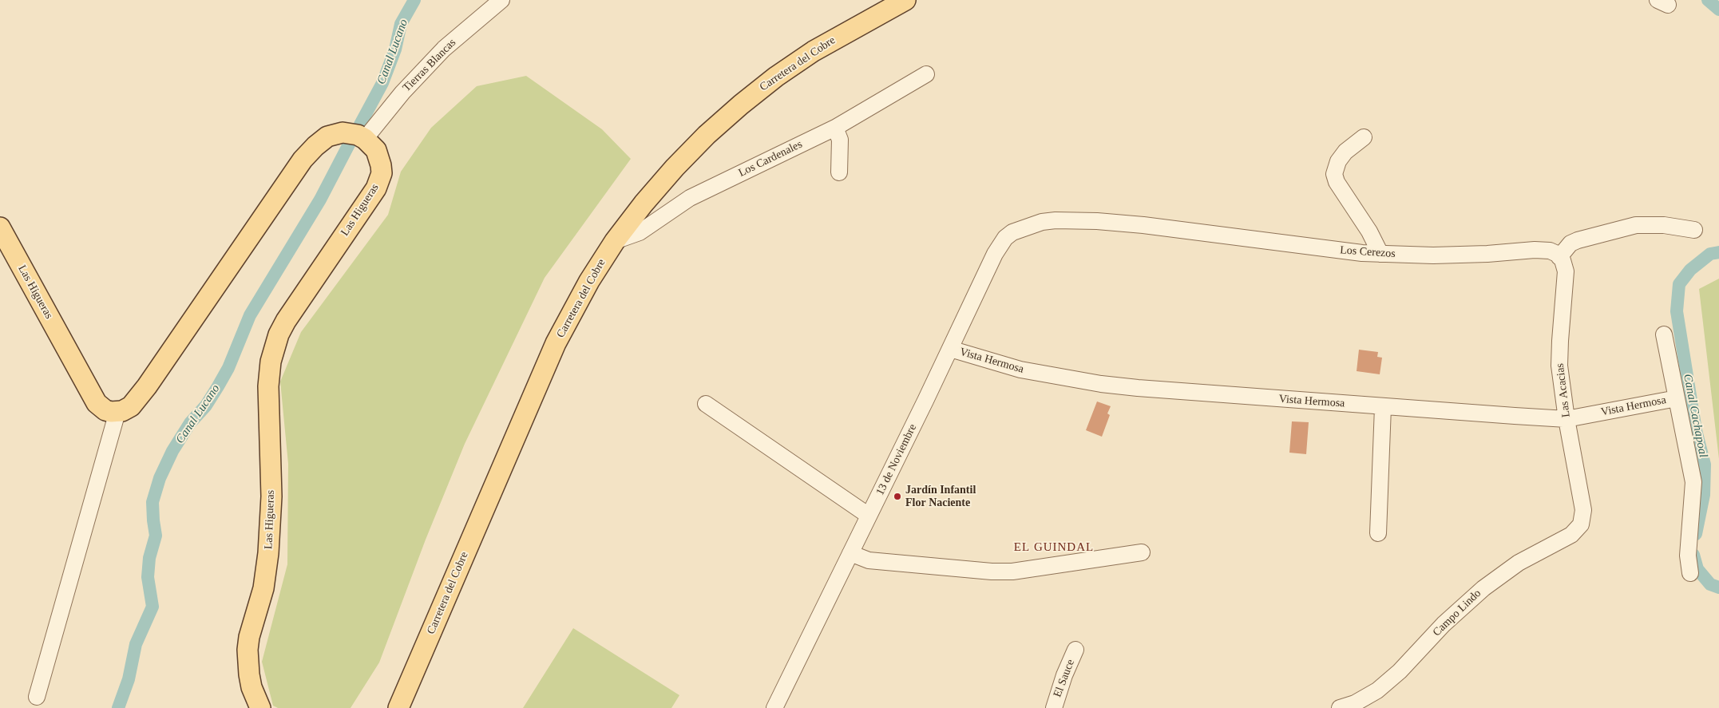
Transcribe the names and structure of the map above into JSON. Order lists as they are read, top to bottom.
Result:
{
  "streets": {
    "main road": ["Carretera del Cobre", "Las Higueras"],
    "street": [
      "Tierras Blancas",
      "Los Cardenales",
      "Los Cerezos",
      "Vista Hermosa",
      "Las Acacias",
      "13 de Noviembre",
      "Campo Lindo",
      "El Sauce"
    ]
  },
  "crossings": [
    ["Carretera del Cobre", "Los Cardenales"],
    ["Tierras Blancas", "Las Higueras"],
    ["Los Cerezos", "Las Acacias"],
    ["Los Cerezos", "13 de Noviembre"],
    ["Vista Hermosa", "Las Acacias"],
    ["Vista Hermosa", "13 de Noviembre"],
    ["Las Acacias", "Campo Lindo"]
  ],
  "districts": ["EL GUINDAL"],
  "water": ["Canal Lucano", "Canal Cachapoal"],
  "places": ["Jardín Infantil Flor Naciente"]
}
